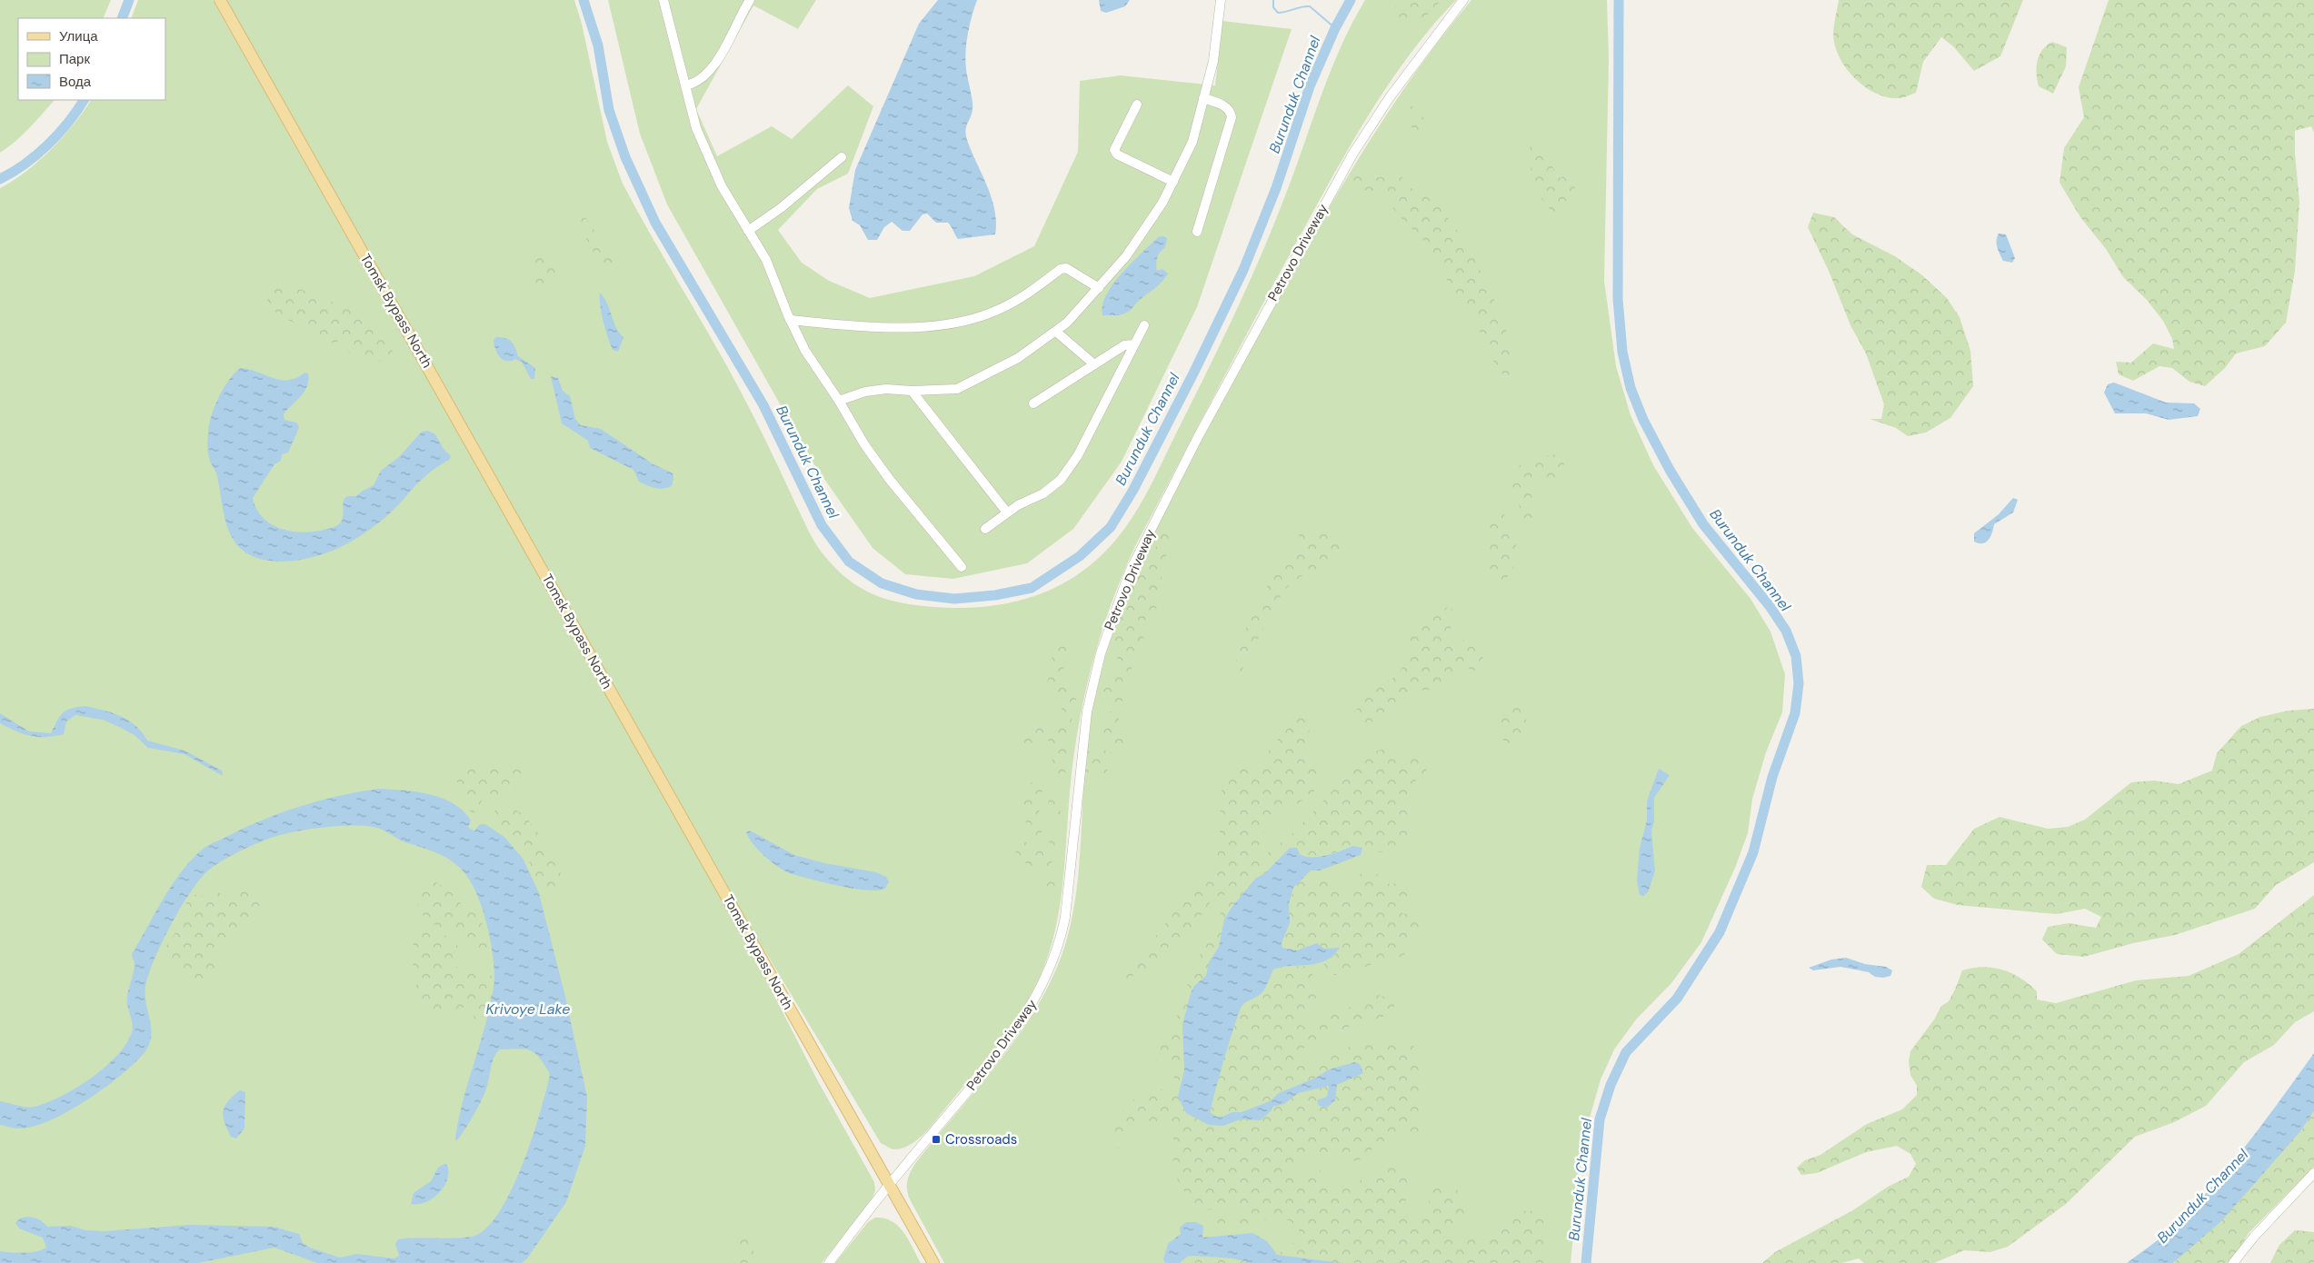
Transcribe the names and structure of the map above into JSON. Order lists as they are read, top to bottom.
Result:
{
  "streets": {
    "main road": ["Tomsk Bypass North"],
    "street": ["Petrovo Driveway"]
  },
  "crossings": [
    ["Petrovo Driveway", "Tomsk Bypass North"]
  ],
  "water": ["Burunduk Channel", "Krivoye Lake"],
  "places": {
    "transit": ["Crossroads"]
  },
  "legend": ["Улица", "Парк", "Вода"]
}
